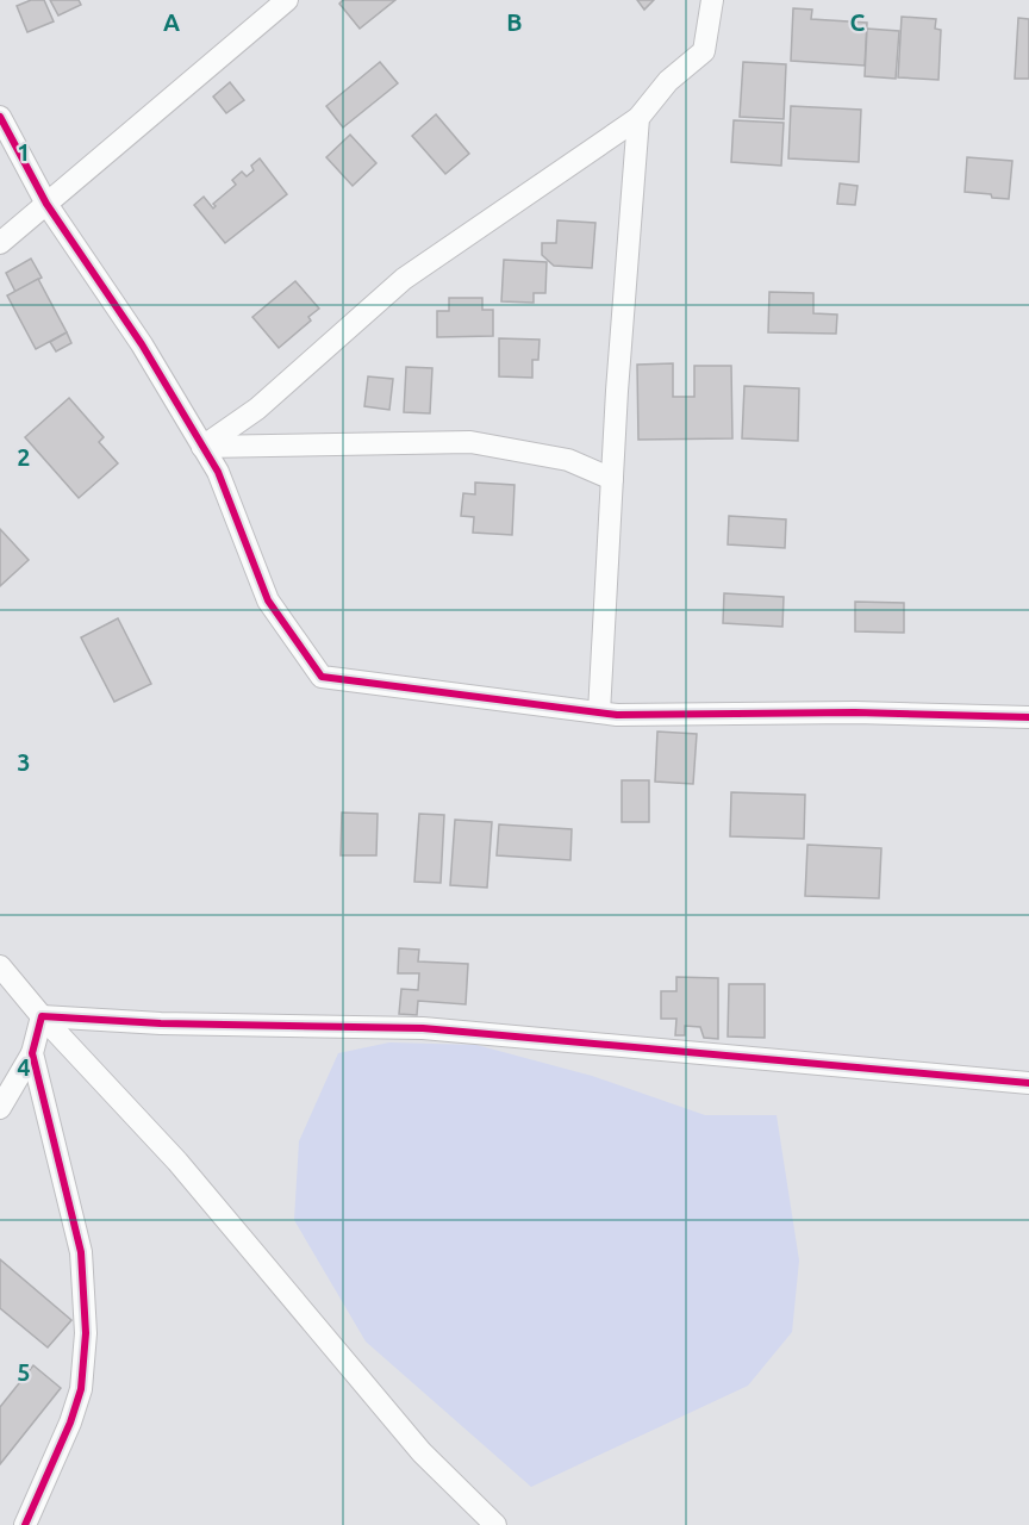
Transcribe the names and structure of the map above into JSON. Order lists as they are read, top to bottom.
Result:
{
  "grid": {
    "columns": ["A", "B", "C"],
    "rows": [
      "1",
      "2",
      "3",
      "4",
      "5"
    ]
  }
}
